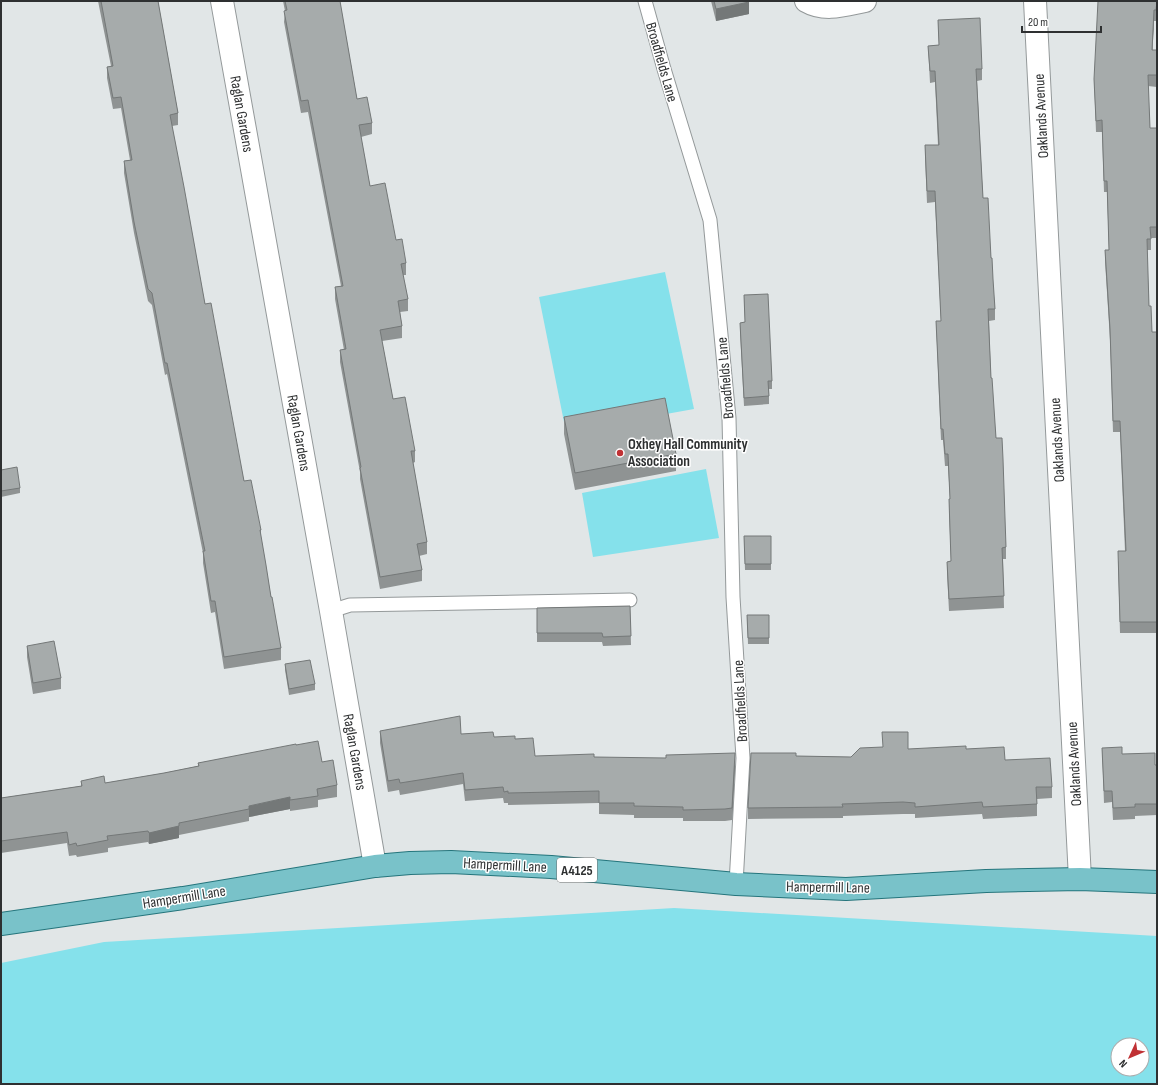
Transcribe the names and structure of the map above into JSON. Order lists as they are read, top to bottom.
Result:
{
  "streets": {
    "main road": ["Hampermill Lane", "A4125"],
    "street": ["Raglan Gardens", "Oaklands Avenue"],
    "lane": ["Broadfields Lane"]
  },
  "crossings": [
    ["Broadfields Lane", "Hampermill Lane"],
    ["Raglan Gardens", "Hampermill Lane"],
    ["Oaklands Avenue", "Hampermill Lane"]
  ],
  "places": ["Oxhey Hall Community Association"],
  "scale_bar": "20 m",
  "north": "bottom left"
}
